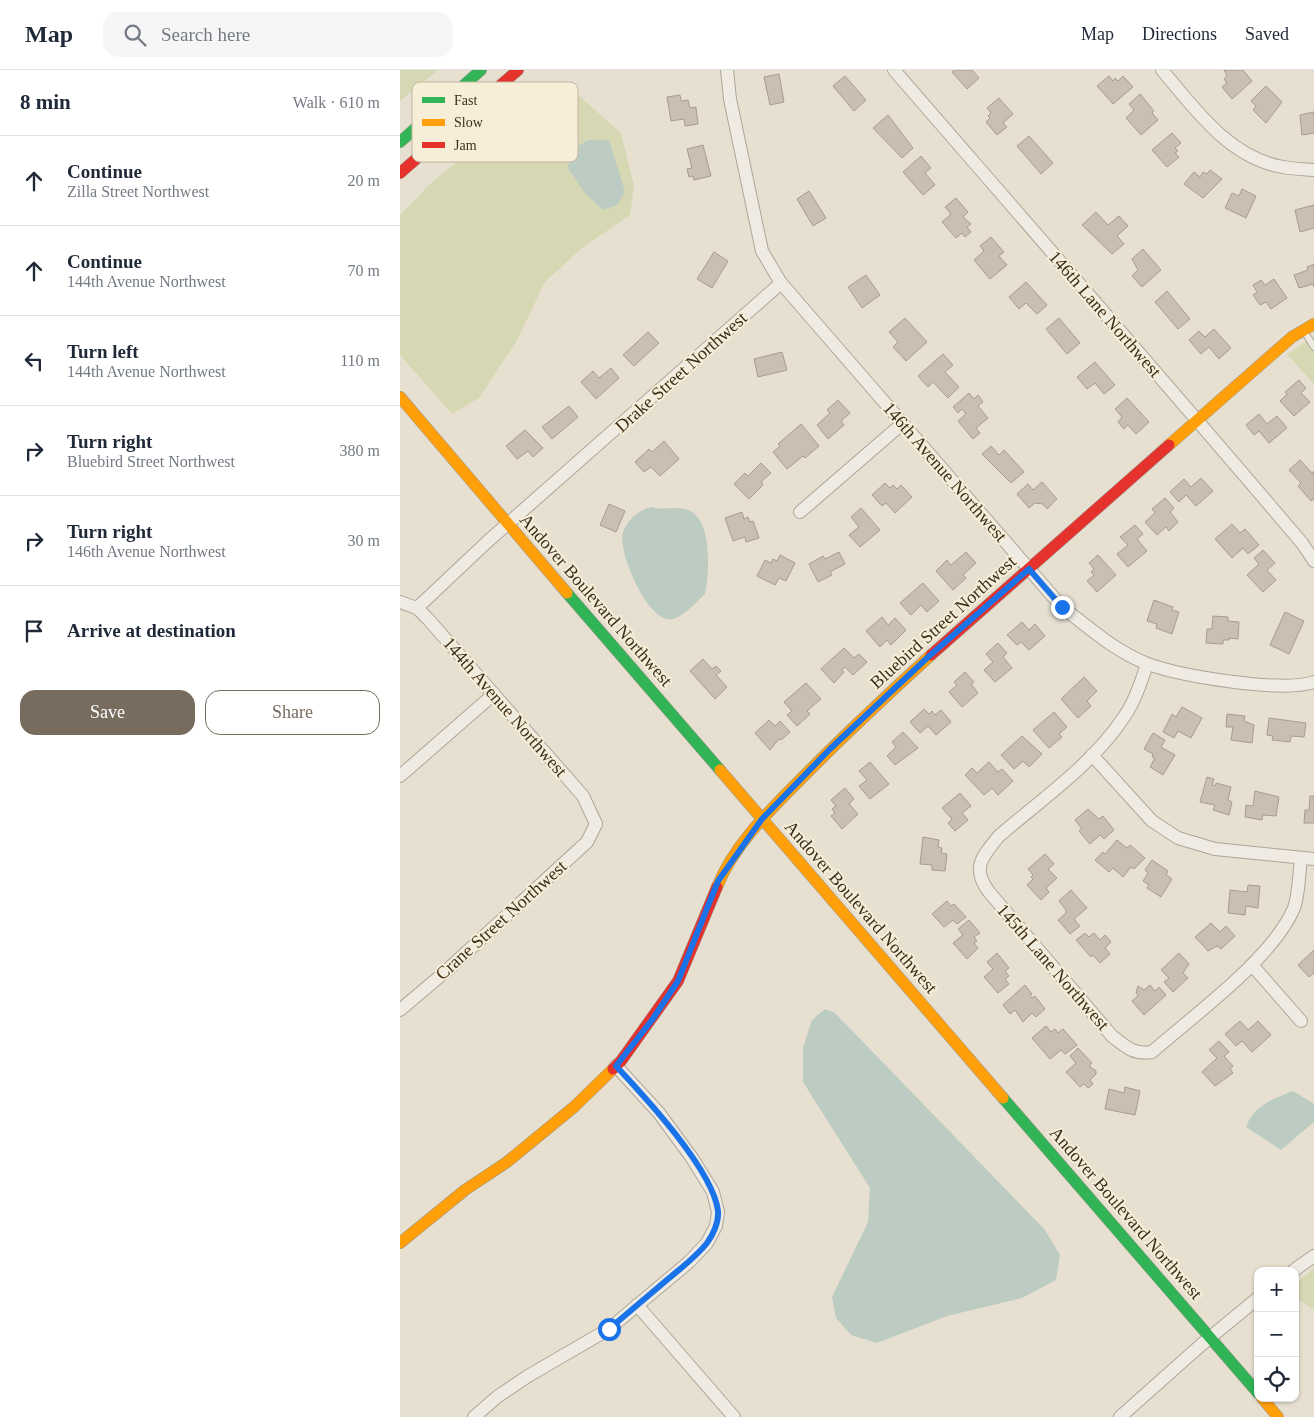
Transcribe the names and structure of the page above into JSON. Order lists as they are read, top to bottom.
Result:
{
  "streets": {
    "street": [
      "146th Lane Northwest",
      "Drake Street Northwest",
      "146th Avenue Northwest",
      "Andover Boulevard Northwest",
      "Bluebird Street Northwest",
      "144th Avenue Northwest",
      "Crane Street Northwest",
      "145th Lane Northwest"
    ]
  },
  "crossings": [
    ["146th Lane Northwest", "Bluebird Street Northwest"],
    ["Drake Street Northwest", "146th Avenue Northwest"],
    ["Drake Street Northwest", "Andover Boulevard Northwest"],
    ["Drake Street Northwest", "144th Avenue Northwest"],
    ["146th Avenue Northwest", "Bluebird Street Northwest"],
    ["Andover Boulevard Northwest", "Bluebird Street Northwest"],
    ["144th Avenue Northwest", "Crane Street Northwest"]
  ],
  "legend": ["Fast", "Slow", "Jam"],
  "page": {
    "header": "Map",
    "search": "Search here",
    "nav": ["Map", "Directions", "Saved"],
    "heading": ["8 min", "Walk · 610 m"],
    "list": [
      ["Continue", "Zilla Street Northwest", "20 m"],
      ["Continue", "144th Avenue Northwest", "70 m"],
      ["Turn left", "144th Avenue Northwest", "110 m"],
      ["Turn right", "Bluebird Street Northwest", "380 m"],
      ["Turn right", "146th Avenue Northwest", "30 m"],
      "Arrive at destination"
    ],
    "buttons": ["Save", "Share"],
    "map_buttons": ["+", "−"]
  }
}
